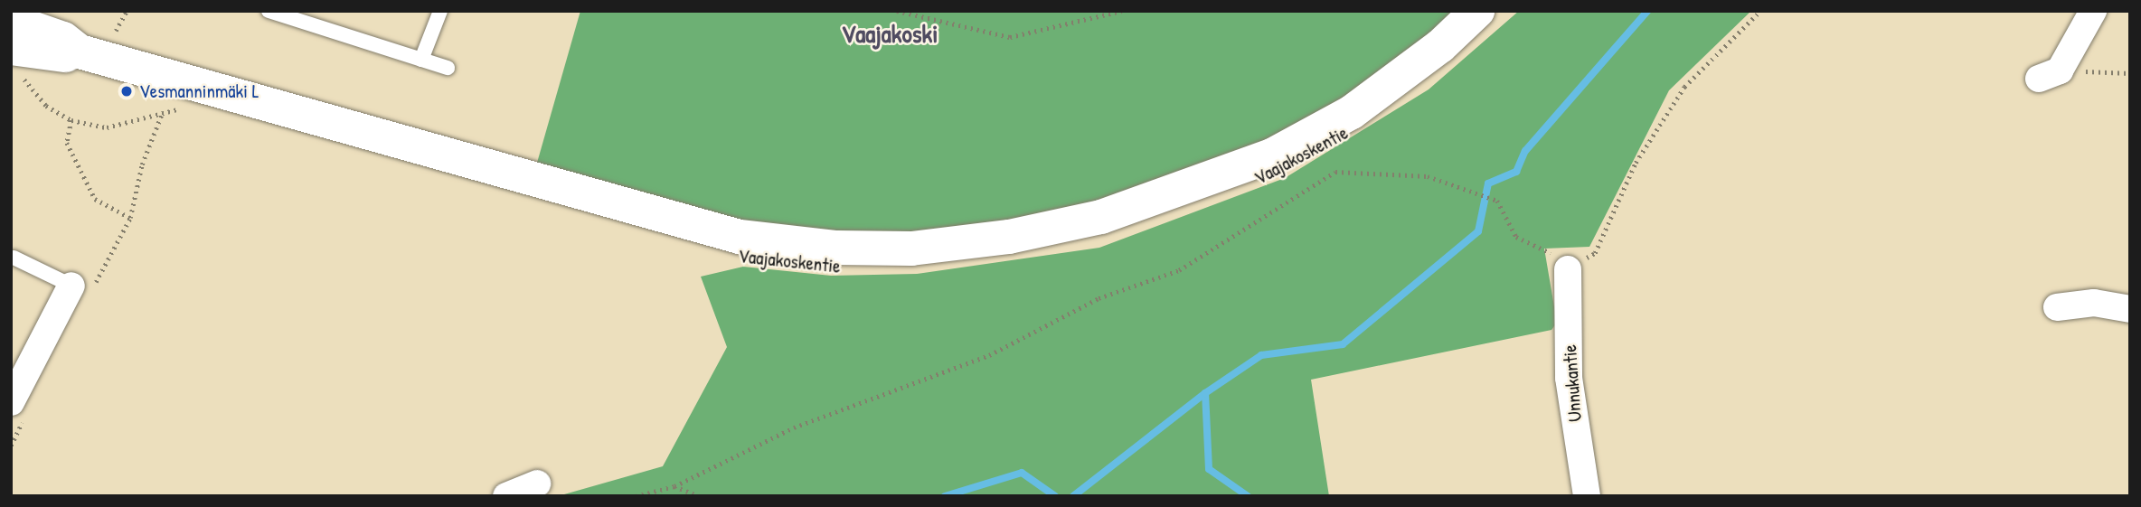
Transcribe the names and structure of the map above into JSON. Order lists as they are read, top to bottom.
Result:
{
  "streets": {
    "main road": ["Vaajakoskentie"],
    "street": ["Unnukantie"]
  },
  "districts": ["Vaajakoski"],
  "places": ["Vesmanninmäki L"]
}
